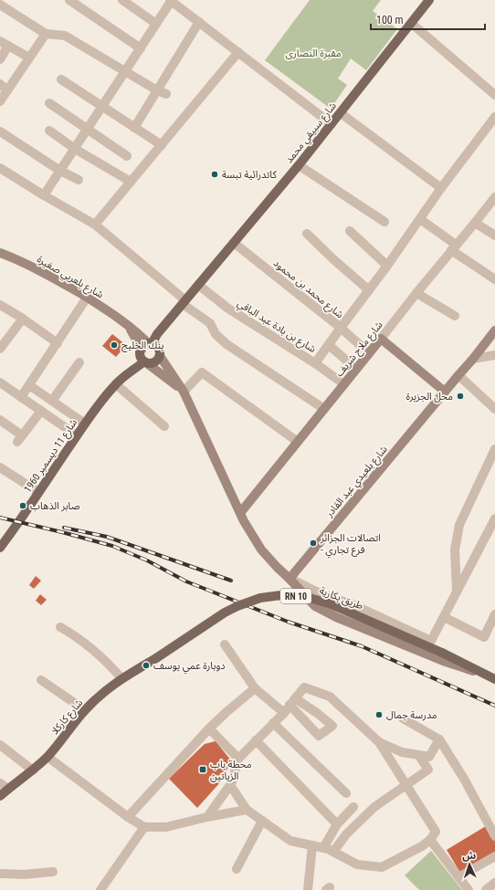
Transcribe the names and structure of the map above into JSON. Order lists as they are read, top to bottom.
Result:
{
  "streets": {
    "main road": [
      "شارع سبيقي محمد",
      "شارع بلعربي صغيرة",
      "شارع ملاح شريف",
      "شارع 11 ديسمبر 1960",
      "شارع بلعيدي عبد القادر",
      "RN 10",
      "طريق بكارية",
      "شارع كاركلا"
    ],
    "street": ["شارع محمد بن محمود", "شارع بن بادة عبد الباقي"]
  },
  "crossings": [
    ["شارع سبيقي محمد", "شارع بلعربي صغيرة"],
    ["شارع سبيقي محمد", "شارع محمد بن محمود"],
    ["شارع سبيقي محمد", "شارع بن بادة عبد الباقي"],
    ["شارع سبيقي محمد", "شارع 11 ديسمبر 1960"],
    ["شارع بلعربي صغيرة", "شارع 11 ديسمبر 1960"],
    ["شارع محمد بن محمود", "شارع ملاح شريف"],
    ["شارع بن بادة عبد الباقي", "شارع ملاح شريف"],
    ["RN 10", "طريق بكارية"],
    ["طريق بكارية", "شارع كاركلا"]
  ],
  "parks": ["مقبرة النصارى"],
  "places": {
    "other": [
      "كاتدرائية تبسة",
      "بنك الخليج",
      "محل الجزيرة",
      "صابر الذهاب",
      "اتصالات الجزائر - فرع تجاري",
      "دوبارة عمي يوسف",
      "مدرسة جمال"
    ],
    "transit": ["محطة باب الزياتين"]
  },
  "scale_bar": "100 m",
  "north": "top"
}
